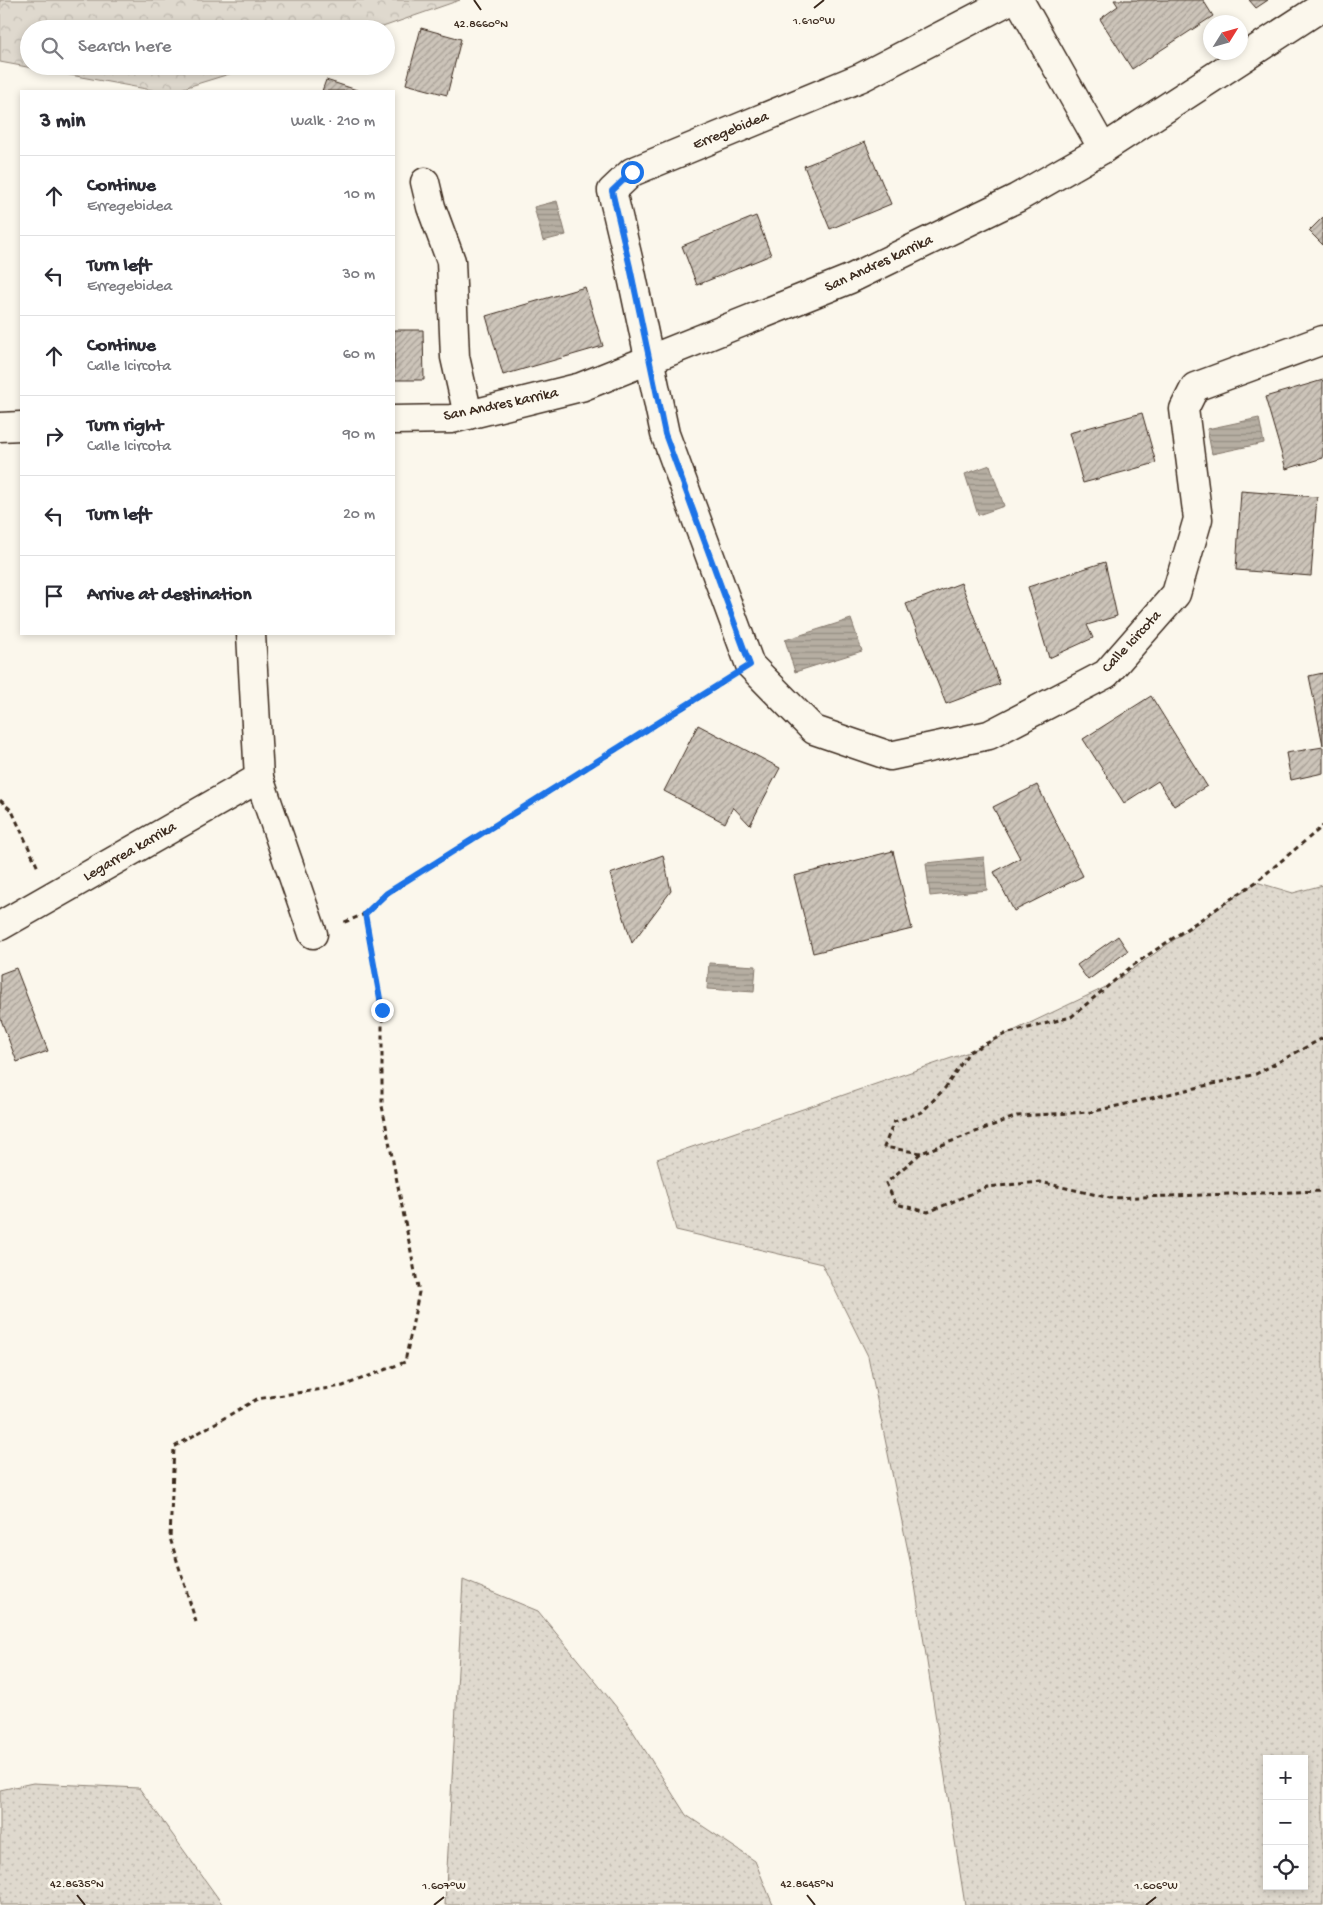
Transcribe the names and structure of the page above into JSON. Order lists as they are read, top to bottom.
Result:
{
  "streets": {
    "street": [
      "Erregebidea",
      "San Andres karrika",
      "Calle Icircota",
      "Legarrea karrika"
    ]
  },
  "crossings": [
    ["Erregebidea", "San Andres karrika"],
    ["Erregebidea", "Calle Icircota"],
    ["San Andres karrika", "Calle Icircota"]
  ],
  "north": "top right",
  "page": {
    "search": "Search here",
    "heading": ["3 min", "Walk · 210 m"],
    "list": [
      ["Continue", "Erregebidea", "10 m"],
      ["Turn left", "Erregebidea", "30 m"],
      ["Continue", "Calle Icircota", "60 m"],
      ["Turn right", "Calle Icircota", "90 m"],
      ["Turn left", "20 m"],
      "Arrive at destination"
    ],
    "map_buttons": ["+", "−"]
  },
  "coordinates": [
    "1.610°W",
    "42.8660°N",
    "42.8635°N",
    "42.8645°N",
    "1.607°W",
    "1.606°W"
  ]
}
